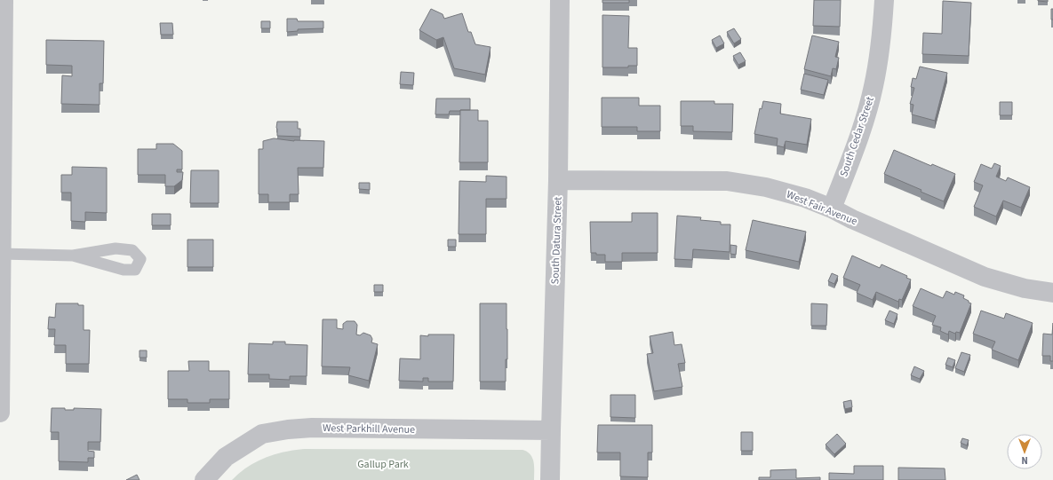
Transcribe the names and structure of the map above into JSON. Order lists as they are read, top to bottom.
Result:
{
  "streets": {
    "street": [
      "South Cedar Street",
      "West Fair Avenue",
      "South Datura Street",
      "West Parkhill Avenue"
    ]
  },
  "crossings": [
    ["South Cedar Street", "West Fair Avenue"],
    ["West Fair Avenue", "South Datura Street"],
    ["South Datura Street", "West Parkhill Avenue"]
  ],
  "parks": ["Gallup Park"],
  "north": "bottom"
}
